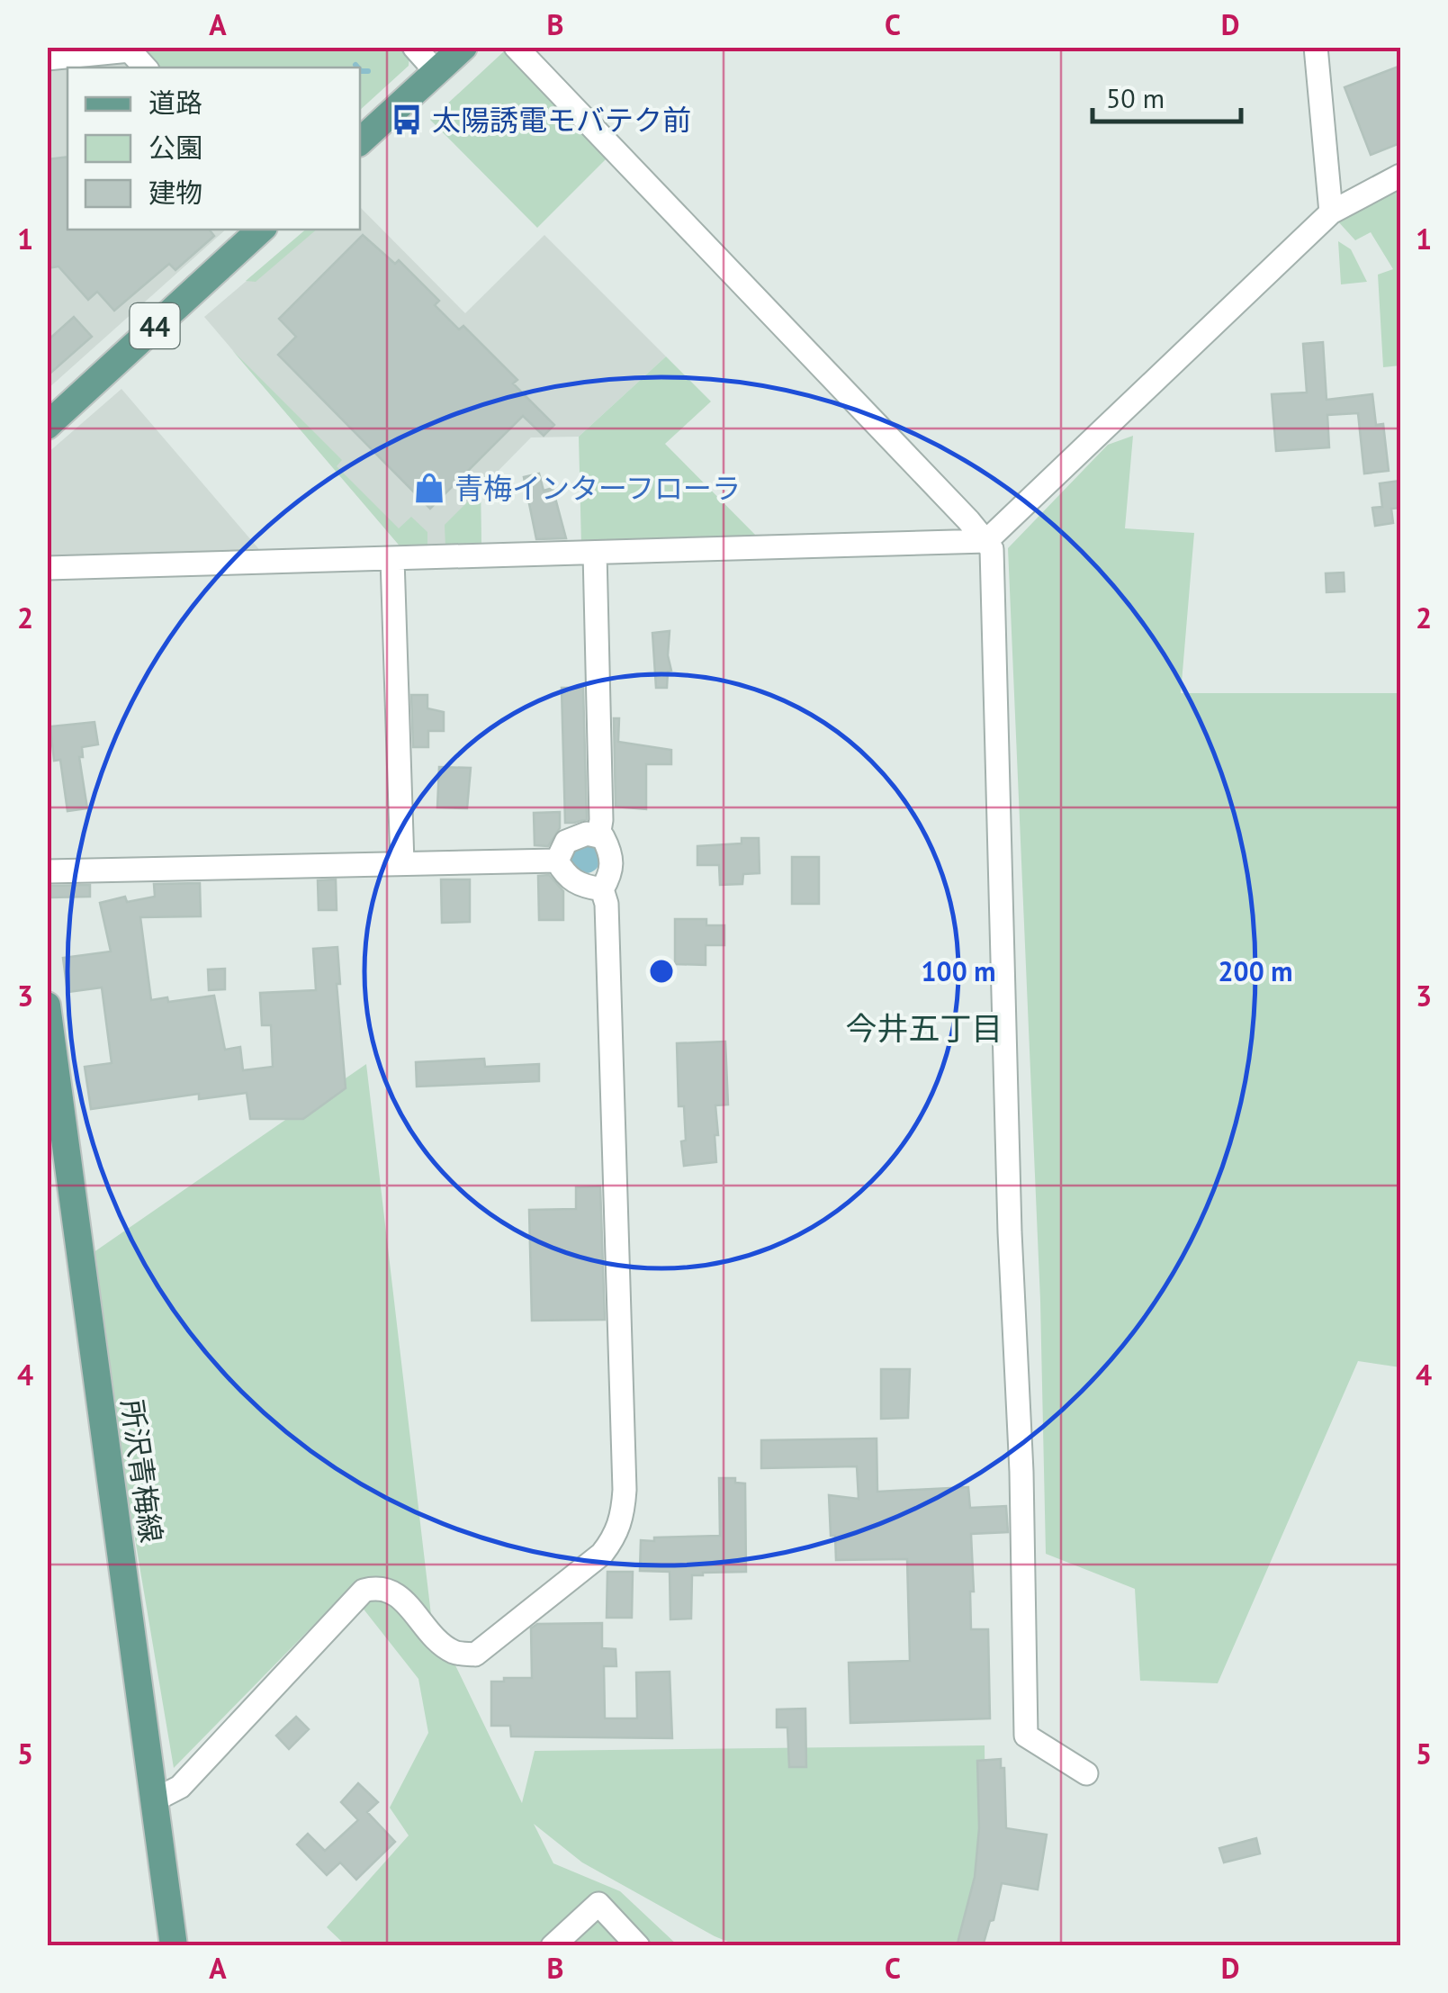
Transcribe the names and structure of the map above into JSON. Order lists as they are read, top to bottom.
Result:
{
  "streets": {
    "main road": ["44", "所沢青梅線"]
  },
  "districts": ["今井五丁目"],
  "places": {
    "bus stop": ["太陽誘電モバテク前"],
    "shop": ["青梅インターフローラ"]
  },
  "legend": ["道路", "公園", "建物"],
  "scale_bar": "50 m",
  "grid": {
    "columns": [
      "A",
      "B",
      "C",
      "D"
    ],
    "rows": [
      "1",
      "2",
      "3",
      "4",
      "5"
    ]
  },
  "rings": ["100 m", "200 m"]
}
